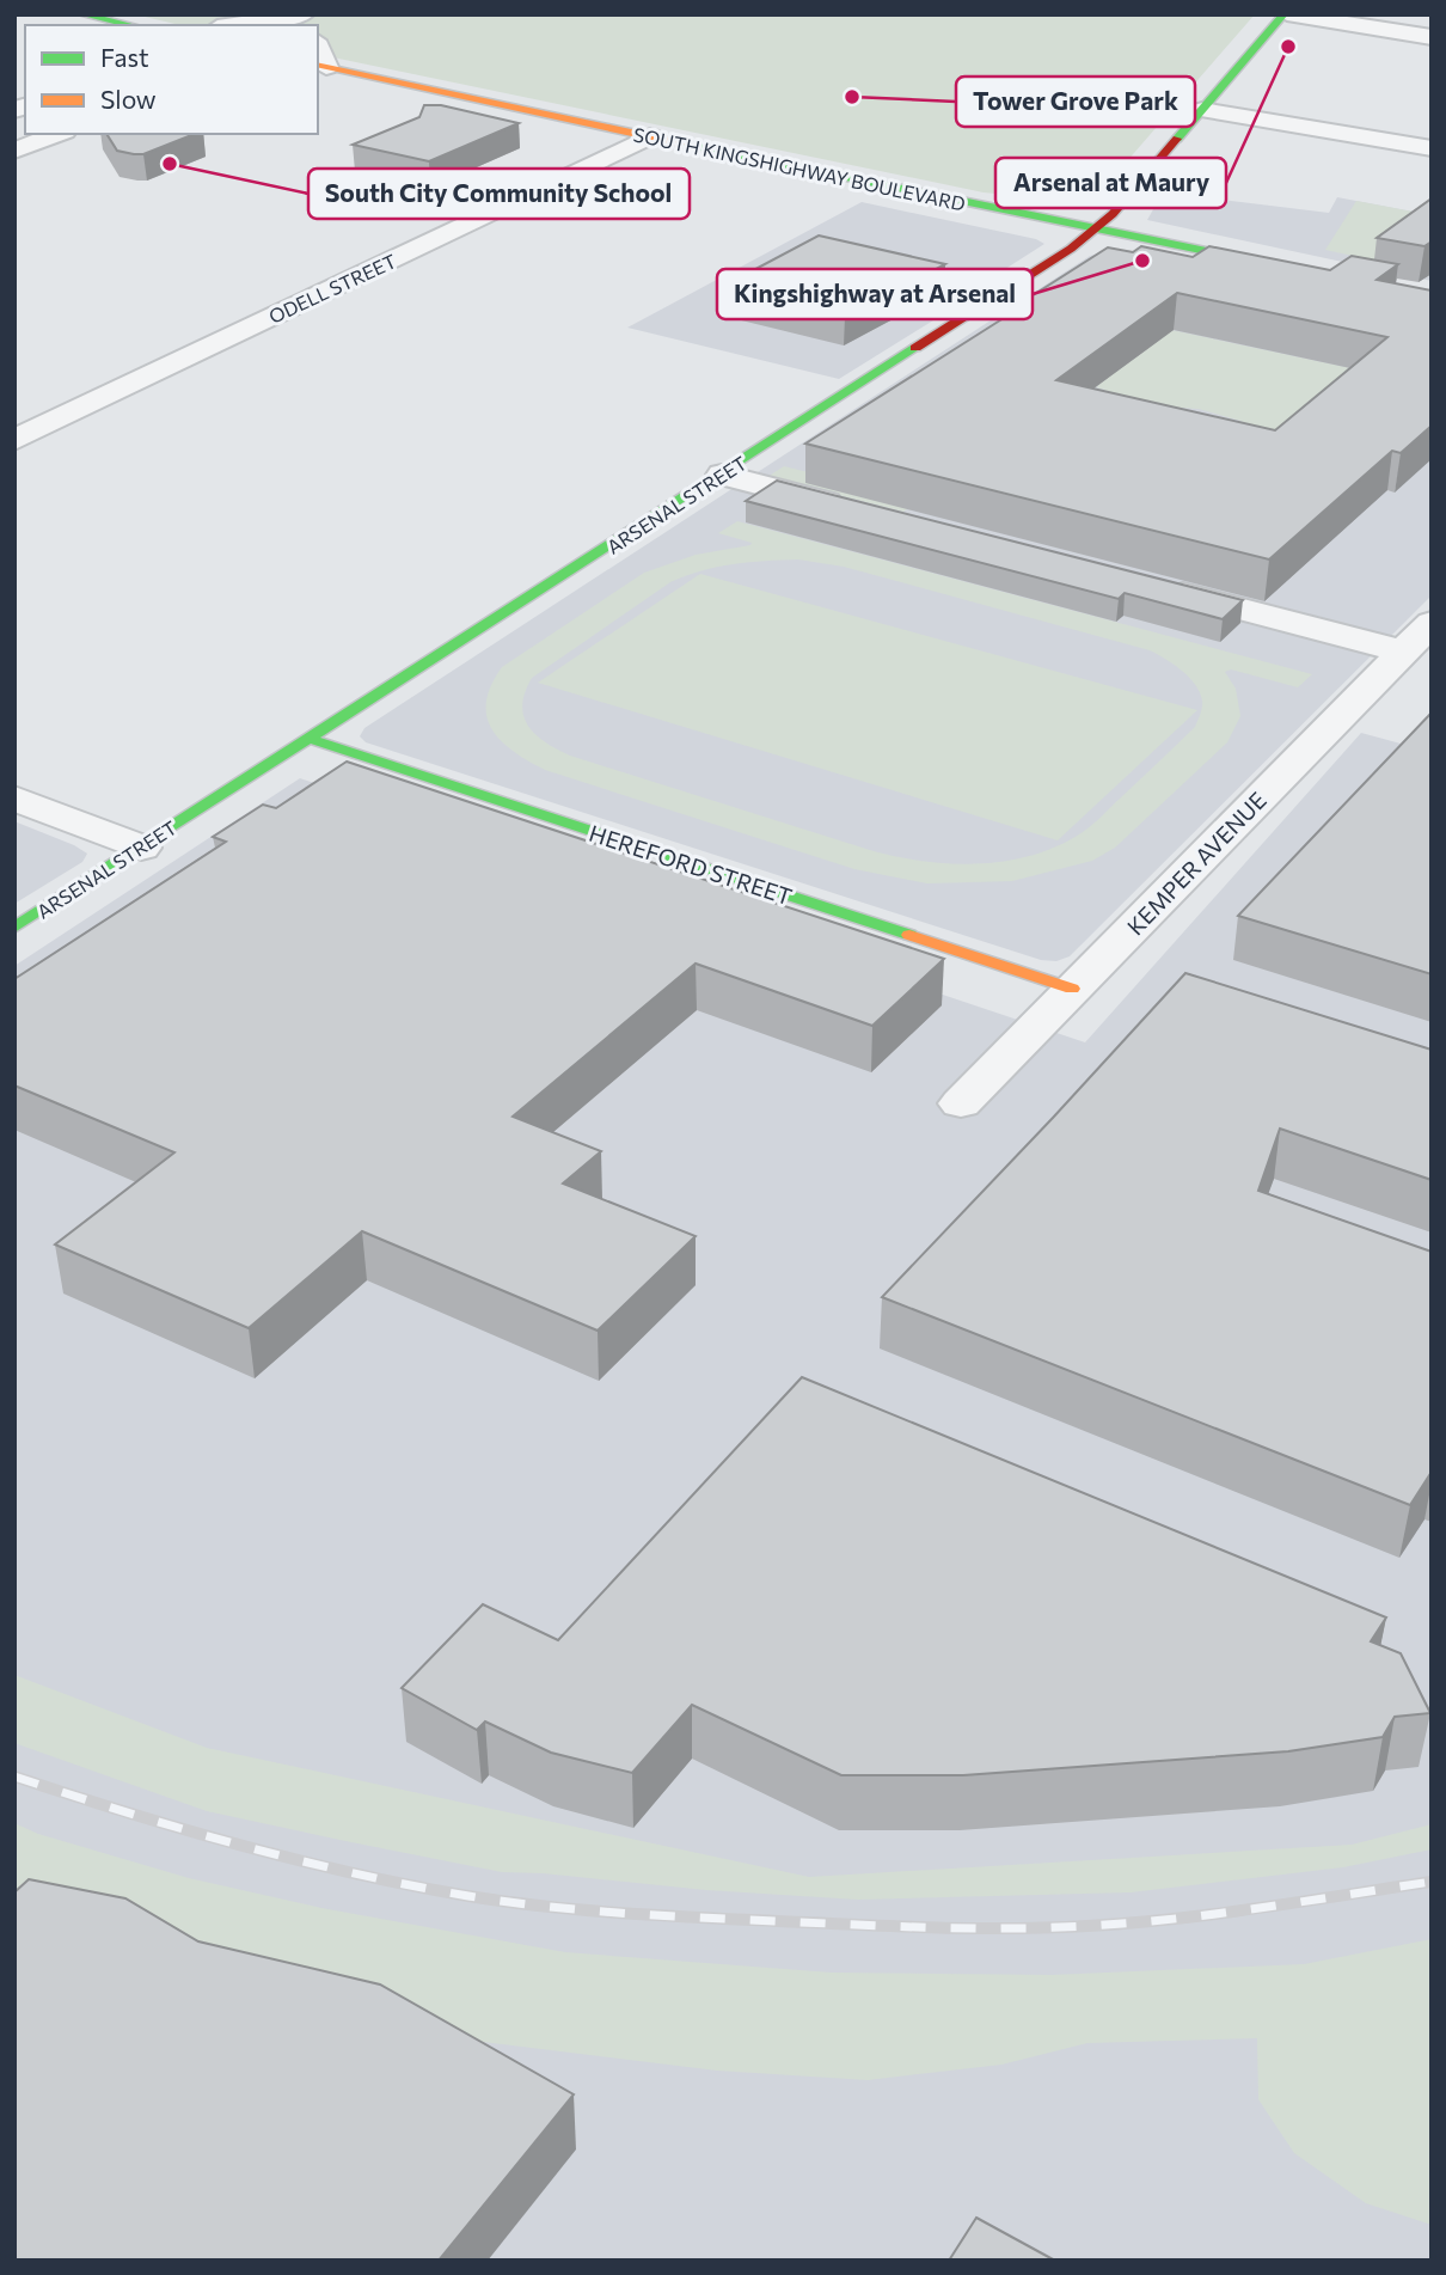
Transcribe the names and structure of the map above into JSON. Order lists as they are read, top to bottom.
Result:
{
  "streets": {
    "main road": ["SOUTH KINGSHIGHWAY BOULEVARD", "ARSENAL STREET", "HEREFORD STREET"],
    "street": ["ODELL STREET", "KEMPER AVENUE"]
  },
  "crossings": [
    ["SOUTH KINGSHIGHWAY BOULEVARD", "ODELL STREET"],
    ["SOUTH KINGSHIGHWAY BOULEVARD", "ARSENAL STREET"],
    ["ARSENAL STREET", "HEREFORD STREET"],
    ["KEMPER AVENUE", "HEREFORD STREET"]
  ],
  "places": [
    "Arsenal at Maury",
    "Tower Grove Park",
    "South City Community School",
    "Kingshighway at Arsenal"
  ],
  "legend": ["Fast", "Slow"]
}
